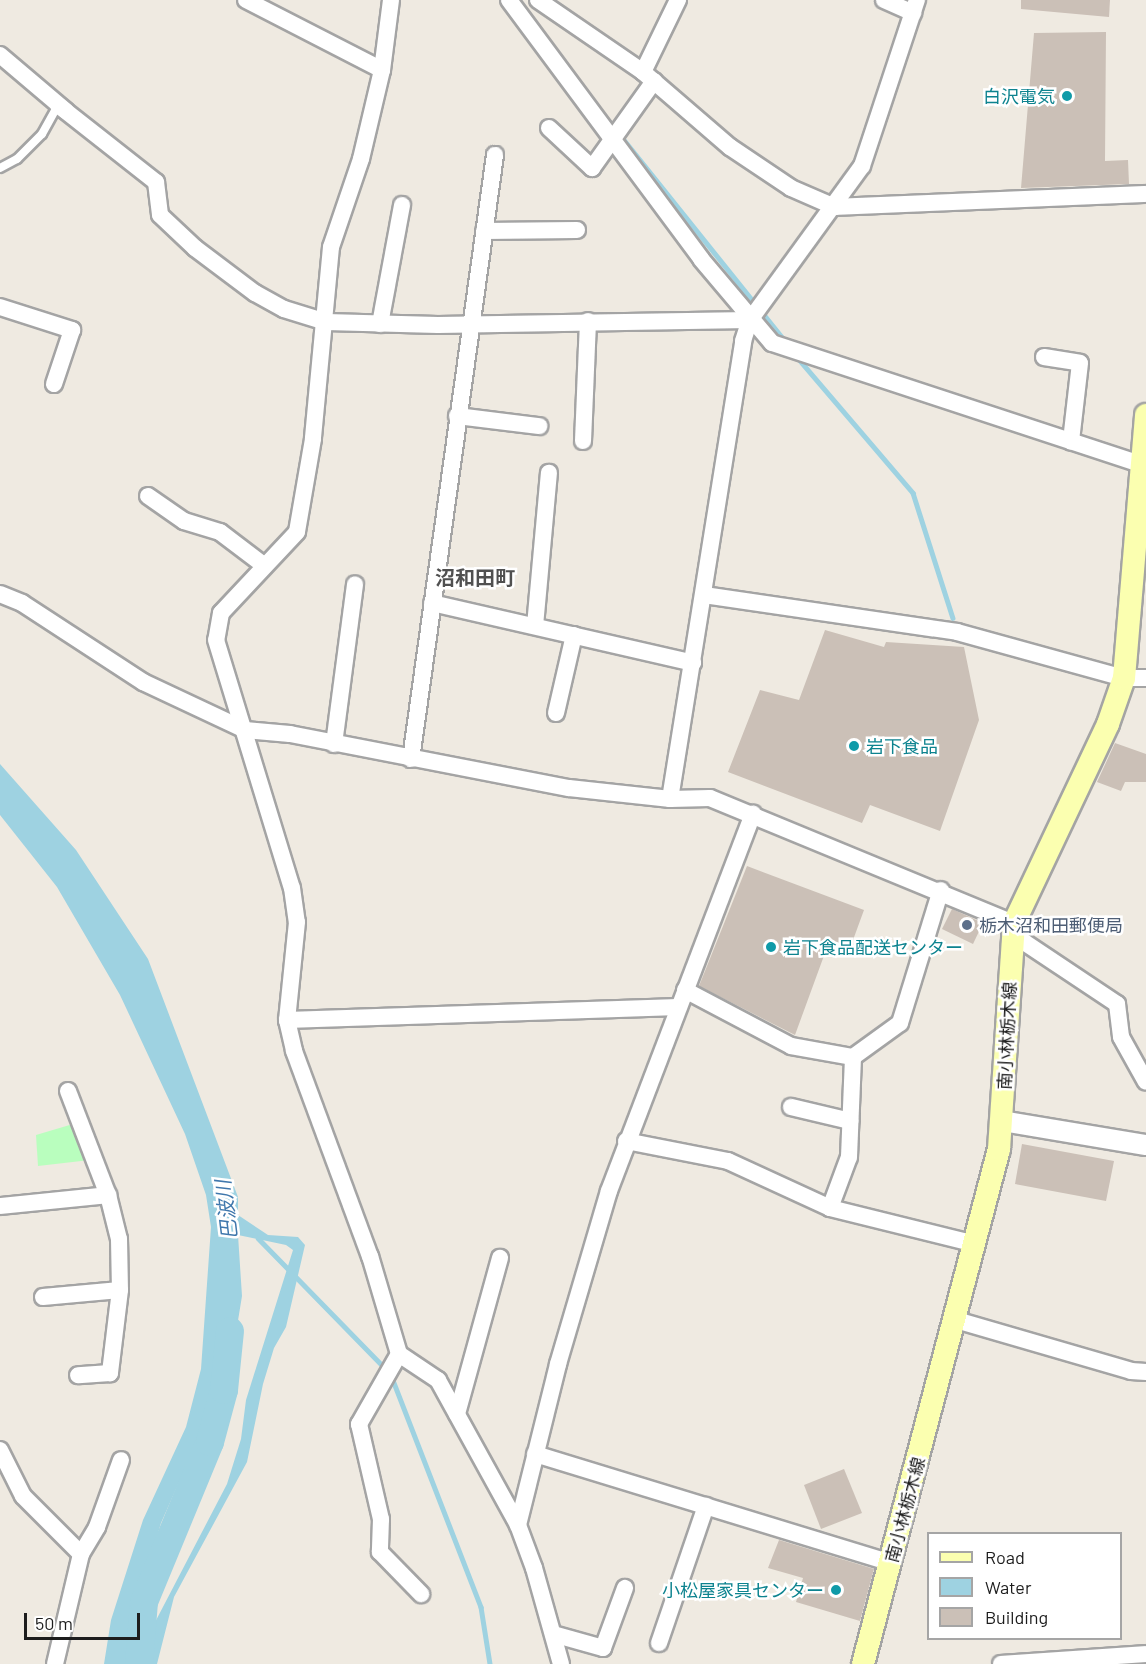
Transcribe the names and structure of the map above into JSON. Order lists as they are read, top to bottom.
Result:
{
  "streets": {
    "main road": ["南小林栃木線"]
  },
  "districts": ["沼和田町"],
  "water": ["巴波川"],
  "places": [
    "白沢電気",
    "岩下食品",
    "栃木沼和田郵便局",
    "岩下食品配送センター",
    "小松屋家具センター"
  ],
  "legend": ["Road", "Water", "Building"],
  "scale_bar": "50 m"
}
